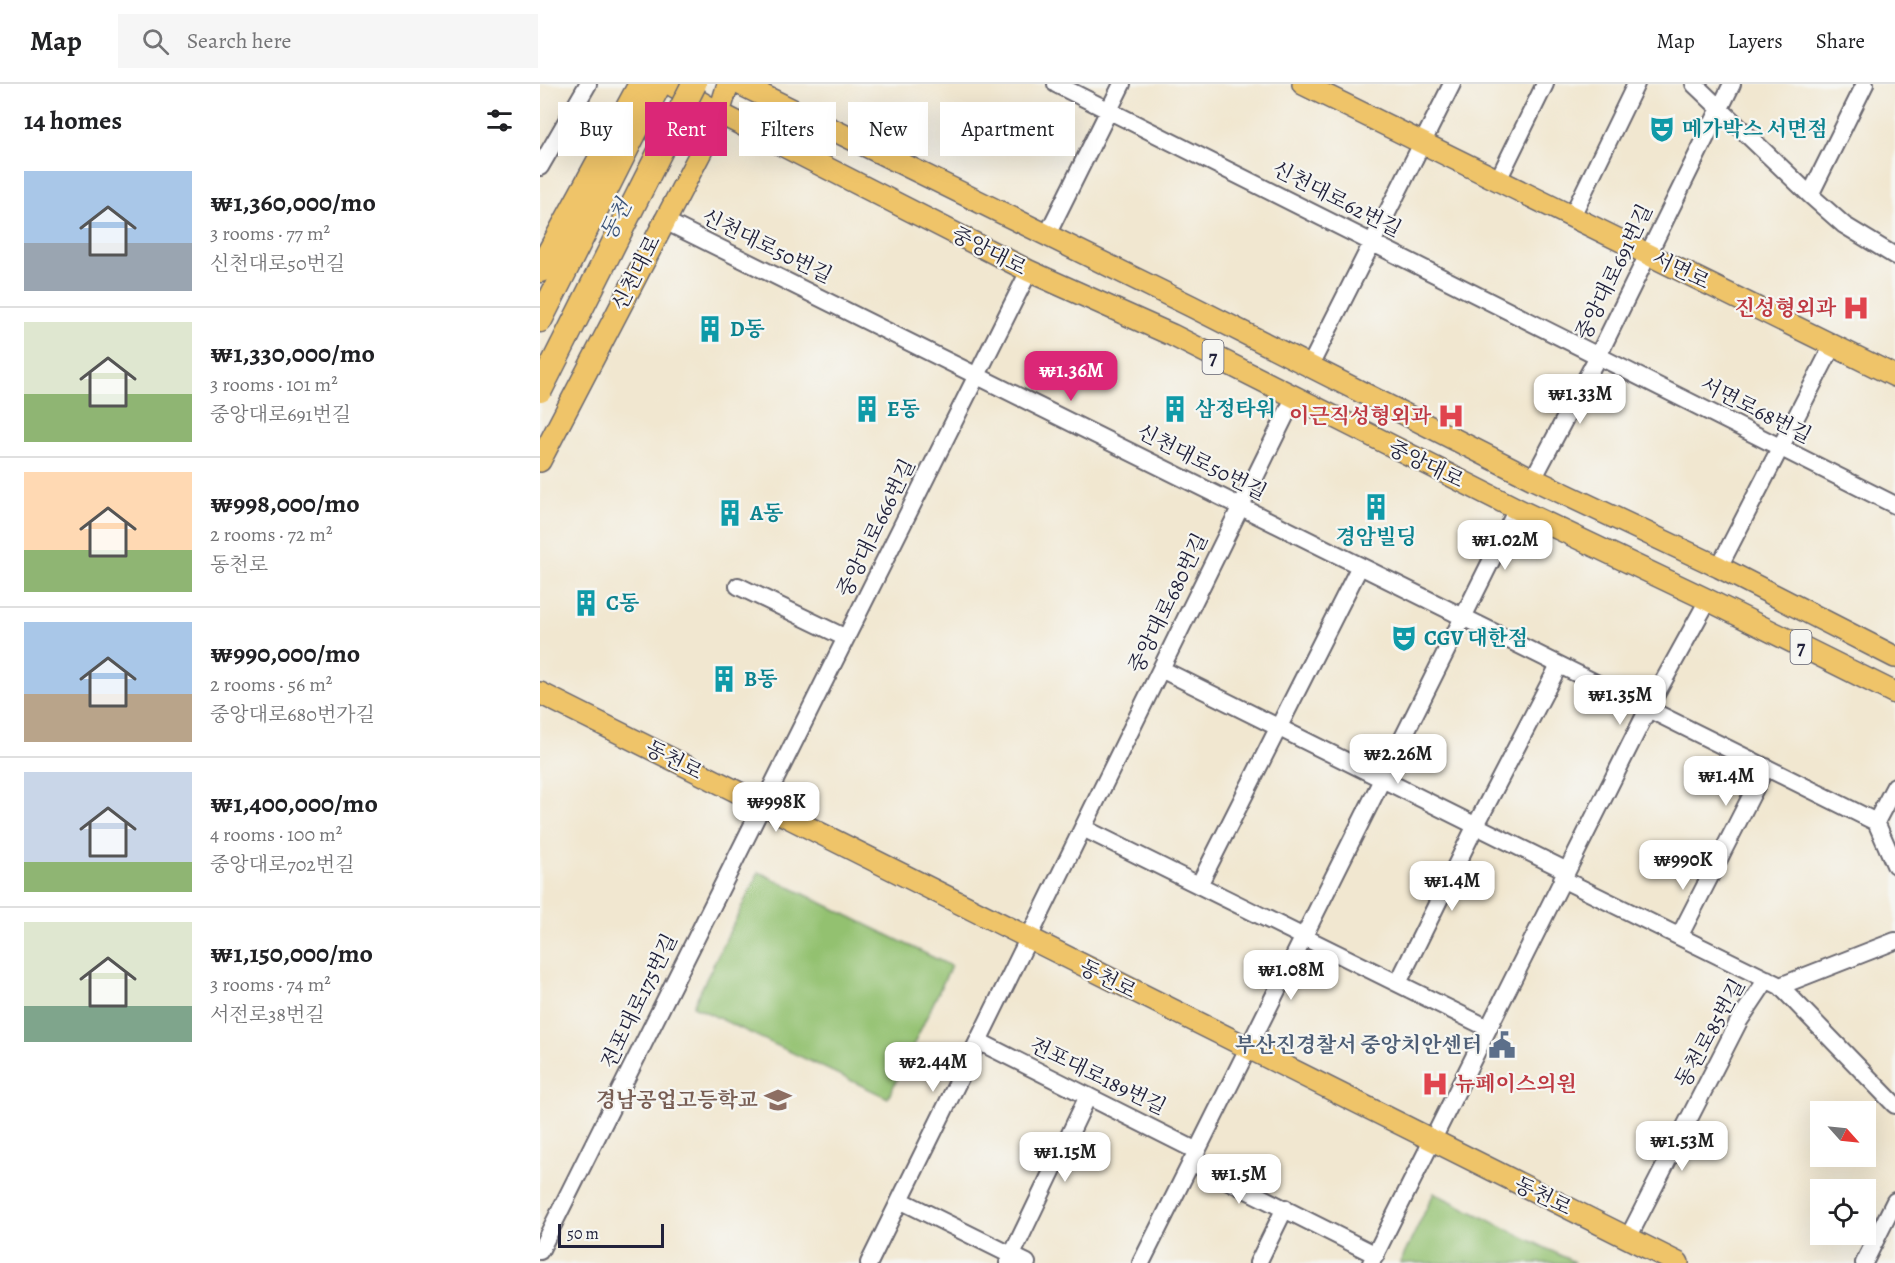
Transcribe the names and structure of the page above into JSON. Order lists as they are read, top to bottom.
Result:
{
  "streets": {
    "main road": [
      "중앙대로",
      "서면로",
      "신천대로",
      "7",
      "동천로"
    ],
    "street": [
      "신천대로62번길",
      "신천대로50번길",
      "중앙대로691번길",
      "서면로68번길",
      "중앙대로666번길",
      "중앙대로680번길",
      "전포대로175번길",
      "동천로85번길",
      "전포대로189번길"
    ]
  },
  "crossings": [
    ["신천대로62번길", "중앙대로691번길"],
    ["신천대로62번길", "서면로68번길"],
    ["신천대로50번길", "신천대로"],
    ["신천대로50번길", "중앙대로666번길"],
    ["신천대로50번길", "중앙대로680번길"],
    ["중앙대로", "중앙대로691번길"],
    ["중앙대로", "중앙대로666번길"],
    ["중앙대로", "중앙대로680번길"],
    ["서면로", "중앙대로691번길"],
    ["중앙대로691번길", "서면로68번길"],
    ["중앙대로666번길", "동천로"],
    ["중앙대로666번길", "전포대로175번길"],
    ["중앙대로680번길", "동천로"],
    ["동천로", "전포대로175번길"],
    ["동천로", "동천로85번길"]
  ],
  "water": ["동천"],
  "places": {
    "theatre": ["메가박스 서면점", "CGV 대한점"],
    "hospital": ["진성형외과", "이근직성형외과", "뉴페이스의원"],
    "building": [
      "D동",
      "E동",
      "삼정타워",
      "경암빌딩",
      "A동",
      "C동",
      "B동"
    ],
    "public building": ["부산진경찰서 중앙치안센터"],
    "school or university": ["경남공업고등학교"]
  },
  "scale_bar": "50 m",
  "north": "bottom right",
  "page": {
    "header": "Map",
    "search": "Search here",
    "nav": ["Map", "Layers", "Share"],
    "heading": "14 homes",
    "chip": [
      "Buy",
      "Rent",
      "Filters",
      "New",
      "Apartment"
    ],
    "list": [
      {
        "name": "₩1,360,000/mo",
        "note": "3 rooms · 77 m² · 신천대로50번길"
      },
      {
        "name": "₩1,330,000/mo",
        "note": "3 rooms · 101 m² · 중앙대로691번길"
      },
      {
        "name": "₩998,000/mo",
        "note": "2 rooms · 72 m² · 동천로"
      },
      {
        "name": "₩990,000/mo",
        "note": "2 rooms · 56 m² · 중앙대로680번가길"
      },
      {
        "name": "₩1,400,000/mo",
        "note": "4 rooms · 100 m² · 중앙대로702번길"
      },
      {
        "name": "₩1,150,000/mo",
        "note": "3 rooms · 74 m² · 서전로38번길"
      }
    ],
    "price": [
      "₩1.36M",
      "₩1.33M",
      "₩1.02M",
      "₩1.35M",
      "₩2.26M",
      "₩1.4M",
      "₩998K",
      "₩990K",
      "₩1.4M",
      "₩1.08M",
      "₩2.44M",
      "₩1.53M",
      "₩1.15M",
      "₩1.5M"
    ],
    "scale": "50 m"
  }
}
